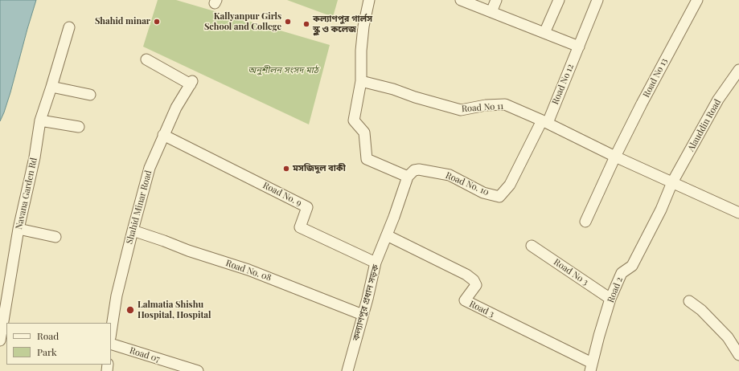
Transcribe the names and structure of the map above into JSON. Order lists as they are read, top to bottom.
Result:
{
  "streets": {
    "street": [
      "Road No 13",
      "Road No 12",
      "Road No 11",
      "Alauddin Road",
      "Road No. 10",
      "Navana Garden Rd",
      "Road No. 9",
      "Shahid Minar Road",
      "Road No. 08",
      "Road No 3",
      "Road 2",
      "কল্যাণপুর প্রধান সড়ক",
      "Road 3",
      "Road 07"
    ]
  },
  "crossings": [
    ["Road No 13", "Road No 11"],
    ["Road No 12", "Road No 11"],
    ["Road No 12", "Road No. 10"],
    ["Road No 11", "Alauddin Road"],
    ["Road No 11", "Road No. 10"],
    ["Road No 11", "Road 2"],
    ["Alauddin Road", "Road 2"],
    ["Road No. 10", "কল্যাণপুর প্রধান সড়ক"],
    ["Road No. 9", "Shahid Minar Road"],
    ["Road No. 9", "কল্যাণপুর প্রধান সড়ক"],
    ["Shahid Minar Road", "Road No. 08"],
    ["Road No. 08", "কল্যাণপুর প্রধান সড়ক"],
    ["Road No 3", "Road 2"],
    ["Road 2", "Road 3"],
    ["কল্যাণপুর প্রধান সড়ক", "Road 3"]
  ],
  "parks": ["অনুশীলন সংসদ মাঠ"],
  "places": [
    "Shahid minar",
    "Kallyanpur Girls School and College",
    "কল্যাণপুর গার্লস স্কুল ও কলেজ",
    "মসজিদুল বাকী",
    "Lalmatia Shishu Hospital, Hospital"
  ],
  "legend": ["Road", "Park"]
}
